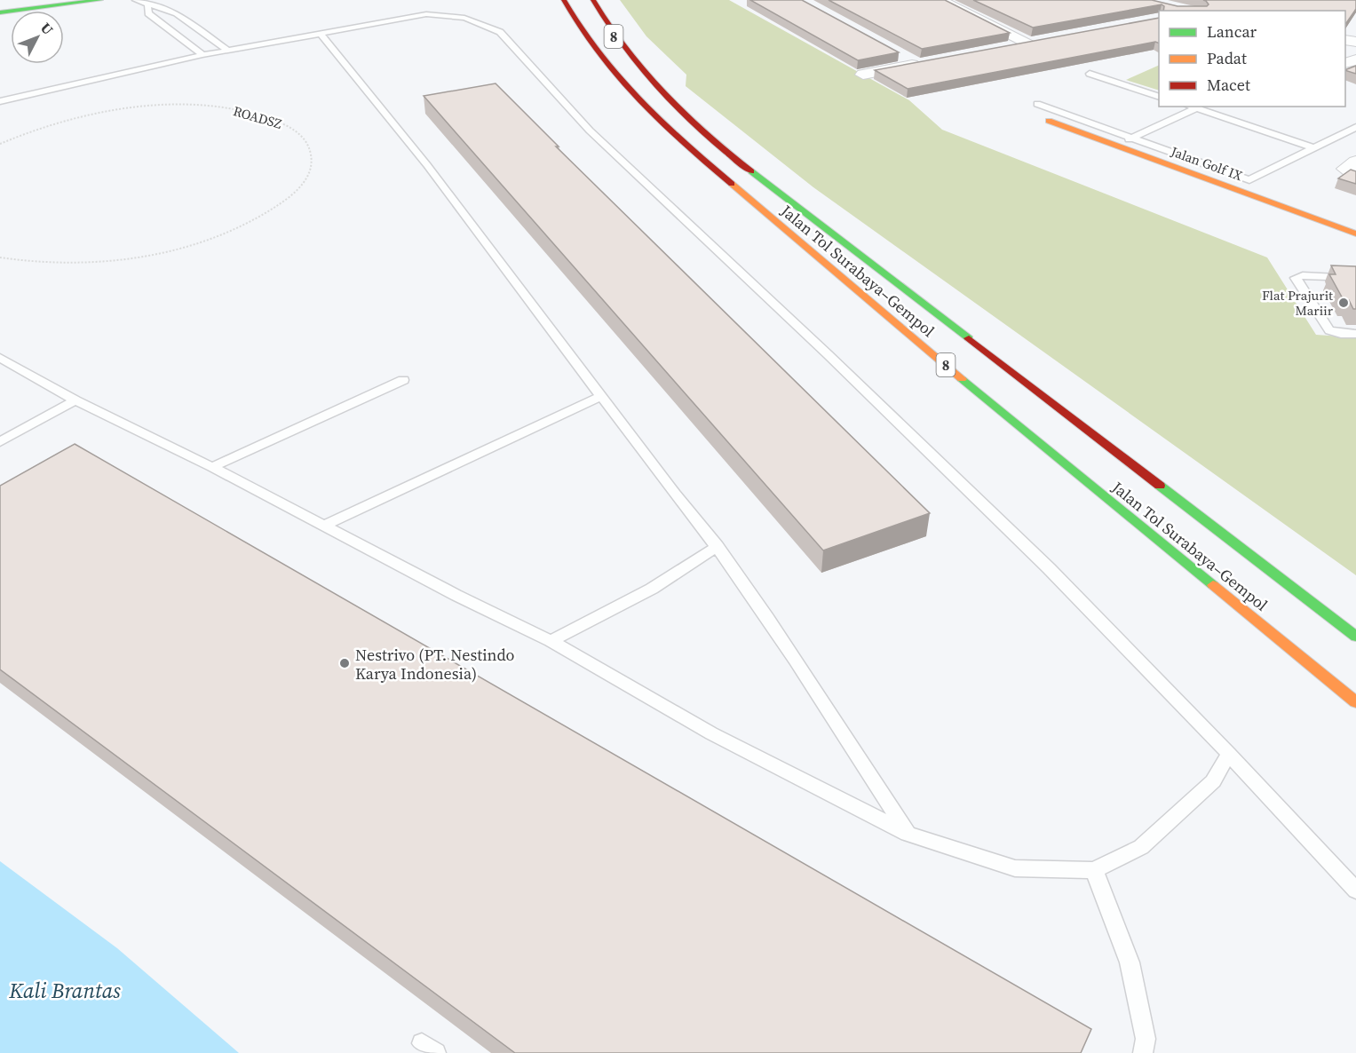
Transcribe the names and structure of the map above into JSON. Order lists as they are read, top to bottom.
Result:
{
  "streets": {
    "main road": ["8", "Jalan Golf IX", "Jalan Tol Surabaya–Gempol"],
    "path": ["ROADSZ"]
  },
  "water": ["Kali Brantas"],
  "places": ["Flat Prajurit Mariir", "Nestrivo (PT. Nestindo Karya Indonesia)"],
  "legend": ["Lancar", "Padat", "Macet"],
  "north": "top right"
}
